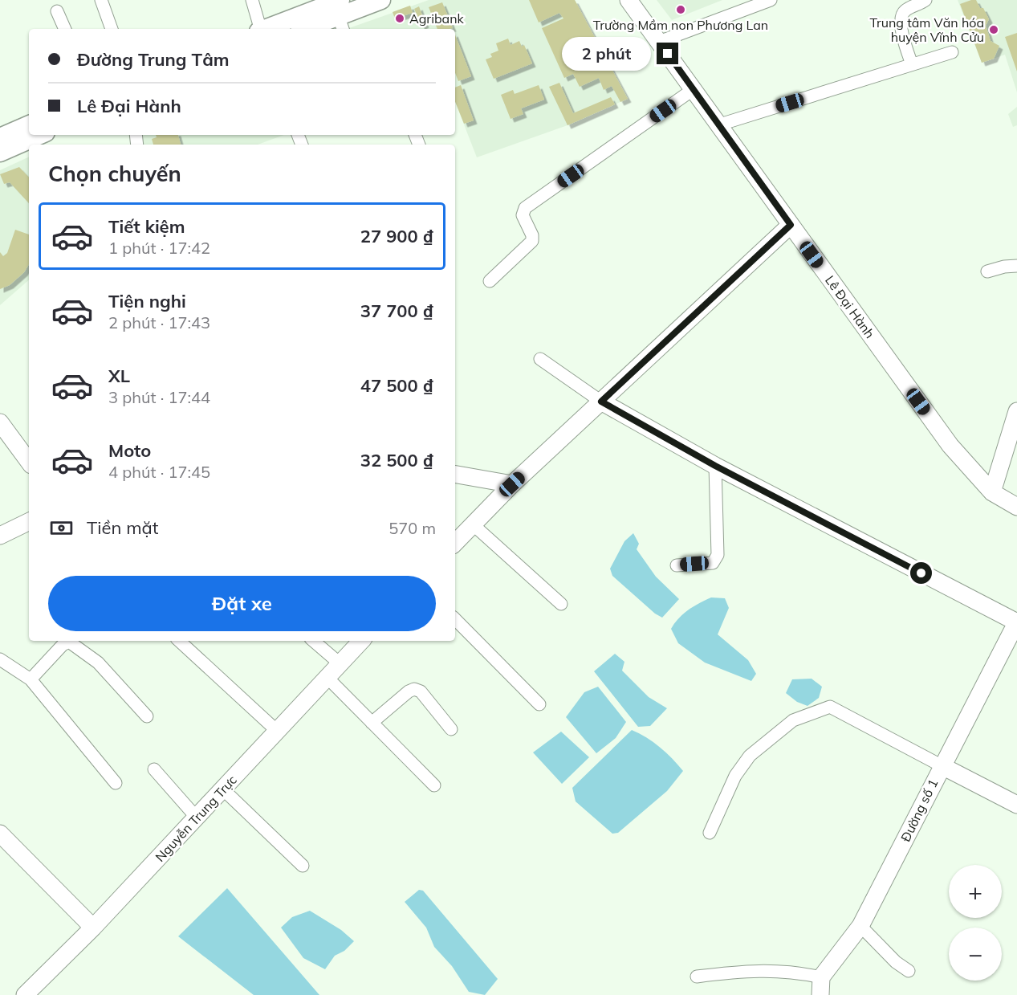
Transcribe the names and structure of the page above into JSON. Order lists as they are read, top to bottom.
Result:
{
  "streets": {
    "street": ["Lê Đại Hành", "Đường số 1", "Nguyễn Trung Trực"]
  },
  "places": ["Trường Mầm non Phương Lan", "Agribank", "Trung tâm Văn hóa huyện Vĩnh Cửu"],
  "page": {
    "banner": ["Đường Trung Tâm", "Lê Đại Hành"],
    "bubble": "2 phút",
    "heading": "Chọn chuyến",
    "list": [
      {
        "name": "Tiết kiệm",
        "note": "1 phút · 17:42",
        "value": "27 900 ₫"
      },
      {
        "name": "Tiện nghi",
        "note": "2 phút · 17:43",
        "value": "37 700 ₫"
      },
      {
        "name": "XL",
        "note": "3 phút · 17:44",
        "value": "47 500 ₫"
      },
      {
        "name": "Moto",
        "note": "4 phút · 17:45",
        "value": "32 500 ₫"
      }
    ],
    "pay": ["Tiền mặt", "570 m"],
    "buttons": "Đặt xe",
    "map_buttons": ["+", "−"]
  }
}
